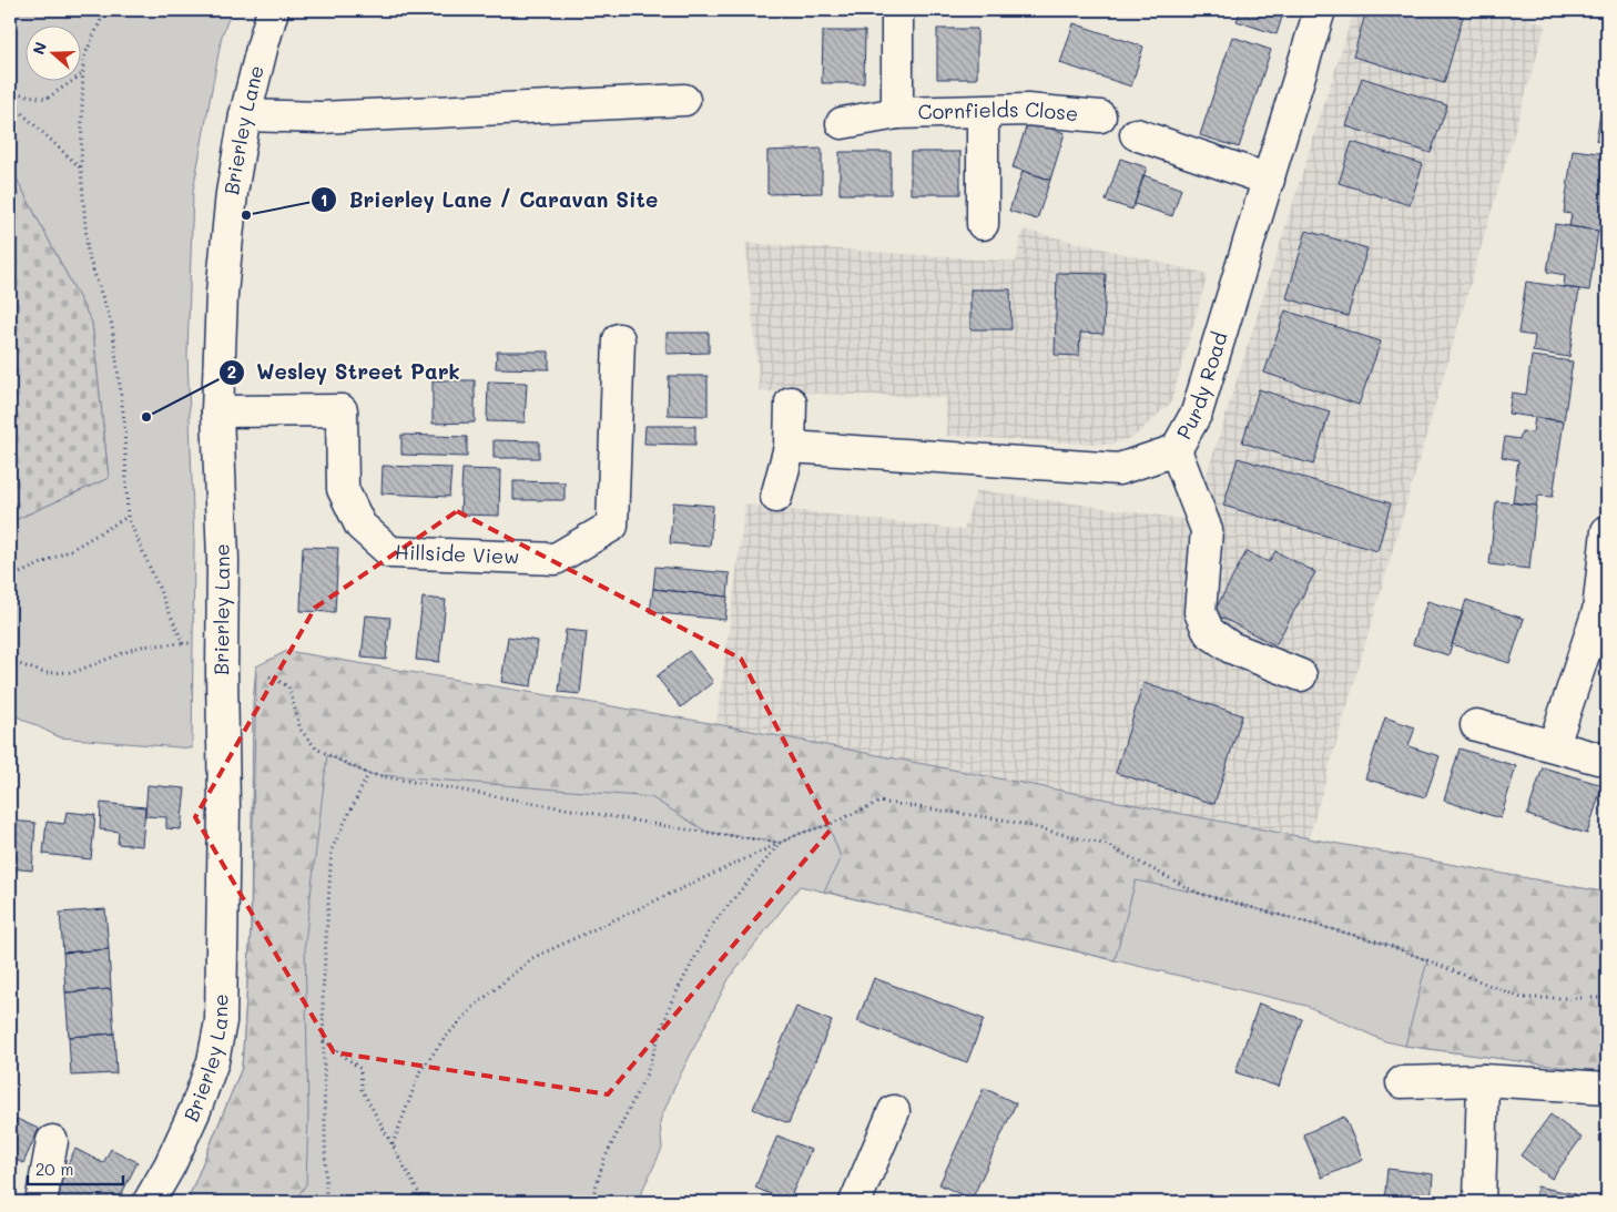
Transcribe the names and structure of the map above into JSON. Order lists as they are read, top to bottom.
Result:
{
  "streets": {
    "street": [
      "Cornfields Close",
      "Brierley Lane",
      "Purdy Road",
      "Hillside View"
    ]
  },
  "crossings": [
    ["Brierley Lane", "Hillside View"]
  ],
  "places": ["Brierley Lane / Caravan Site", "Wesley Street Park"],
  "scale_bar": "20 m",
  "north": "left"
}
